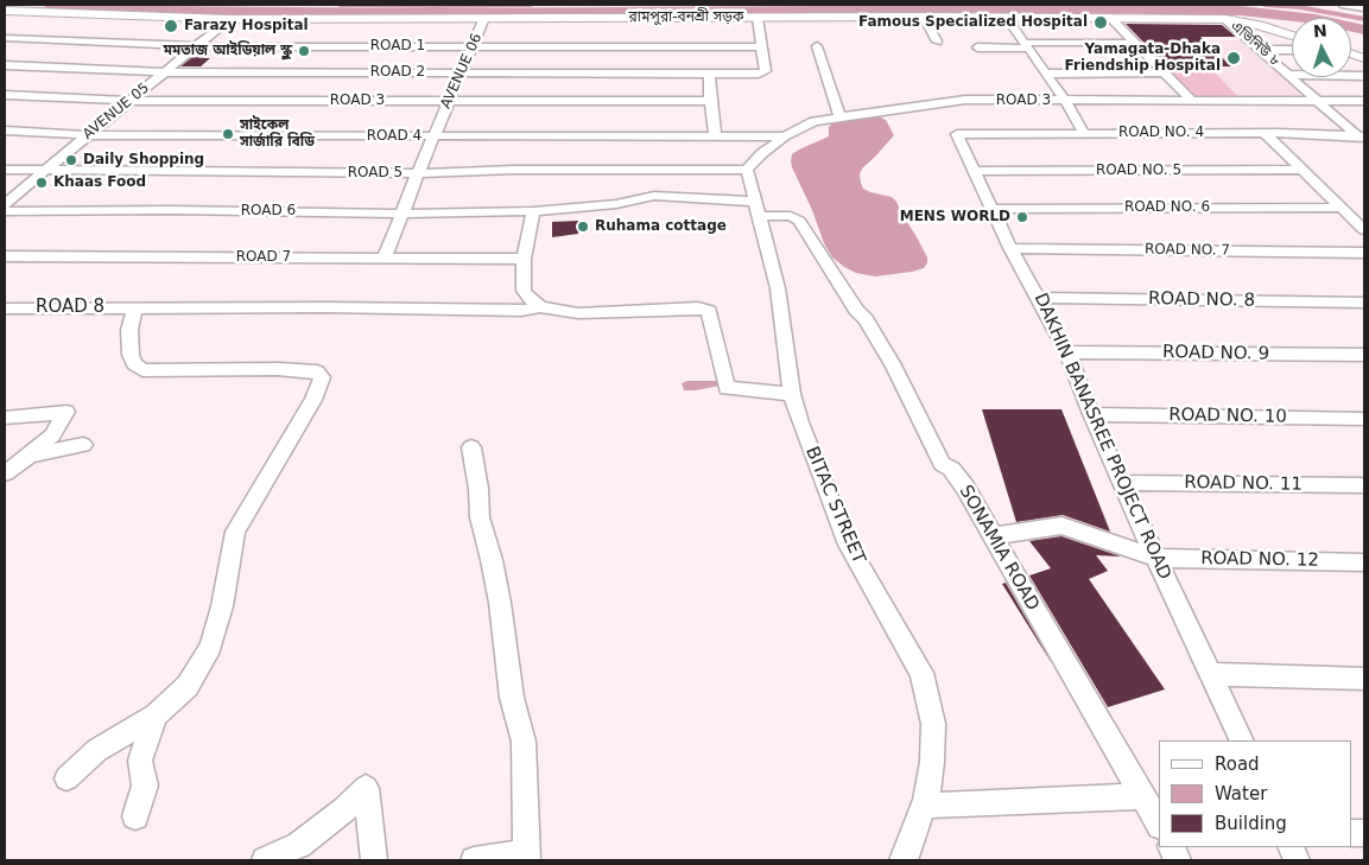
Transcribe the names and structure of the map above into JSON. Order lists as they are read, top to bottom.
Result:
{
  "streets": {
    "main road": ["রামপুরা-বনশ্রী সড়ক"],
    "street": [
      "এভিনিউ ৮",
      "ROAD 1",
      "AVENUE 06",
      "ROAD 2",
      "ROAD 3",
      "AVENUE 05",
      "ROAD NO. 4",
      "ROAD 4",
      "ROAD NO. 5",
      "ROAD 5",
      "ROAD NO. 6",
      "ROAD 6",
      "ROAD NO. 7",
      "ROAD 7",
      "ROAD NO. 8",
      "ROAD 8",
      "ROAD NO. 9",
      "ROAD NO. 10",
      "DAKHIN BANASREE PROJECT ROAD",
      "ROAD NO. 11",
      "BITAC STREET",
      "SONAMIA ROAD",
      "ROAD NO. 12"
    ]
  },
  "crossings": [
    ["রামপুরা-বনশ্রী সড়ক", "এভিনিউ ৮"],
    ["রামপুরা-বনশ্রী সড়ক", "AVENUE 06"],
    ["রামপুরা-বনশ্রী সড়ক", "AVENUE 05"],
    ["এভিনিউ ৮", "ROAD 3"],
    ["এভিনিউ ৮", "ROAD NO. 4"],
    ["ROAD 1", "AVENUE 06"],
    ["ROAD 1", "ROAD 2"],
    ["ROAD 1", "AVENUE 05"],
    ["AVENUE 06", "ROAD 2"],
    ["AVENUE 06", "ROAD 3"],
    ["AVENUE 06", "ROAD 4"],
    ["AVENUE 06", "ROAD 5"],
    ["AVENUE 06", "ROAD 6"],
    ["AVENUE 06", "ROAD 7"],
    ["ROAD 2", "AVENUE 05"],
    ["ROAD 3", "AVENUE 05"],
    ["ROAD 3", "ROAD 4"],
    ["ROAD 3", "ROAD 5"],
    ["ROAD 3", "BITAC STREET"],
    ["AVENUE 05", "ROAD 4"],
    ["AVENUE 05", "ROAD 5"],
    ["ROAD NO. 4", "DAKHIN BANASREE PROJECT ROAD"],
    ["ROAD NO. 5", "DAKHIN BANASREE PROJECT ROAD"],
    ["ROAD 5", "BITAC STREET"],
    ["ROAD NO. 6", "DAKHIN BANASREE PROJECT ROAD"],
    ["ROAD 6", "BITAC STREET"],
    ["ROAD 6", "SONAMIA ROAD"],
    ["ROAD NO. 7", "DAKHIN BANASREE PROJECT ROAD"],
    ["ROAD NO. 8", "DAKHIN BANASREE PROJECT ROAD"],
    ["ROAD NO. 9", "DAKHIN BANASREE PROJECT ROAD"],
    ["ROAD NO. 10", "DAKHIN BANASREE PROJECT ROAD"],
    ["DAKHIN BANASREE PROJECT ROAD", "ROAD NO. 11"],
    ["DAKHIN BANASREE PROJECT ROAD", "ROAD NO. 12"],
    ["BITAC STREET", "SONAMIA ROAD"],
    ["SONAMIA ROAD", "ROAD NO. 12"]
  ],
  "places": [
    "Famous Specialized Hospital",
    "Farazy Hospital",
    "মমতাজ আইডিয়াল স্কুল",
    "Yamagata-Dhaka Friendship Hospital",
    "সাইকেল সার্জারি বিডি",
    "Daily Shopping",
    "Khaas Food",
    "MENS WORLD",
    "Ruhama cottage"
  ],
  "legend": ["Road", "Water", "Building"],
  "north": "top"
}
